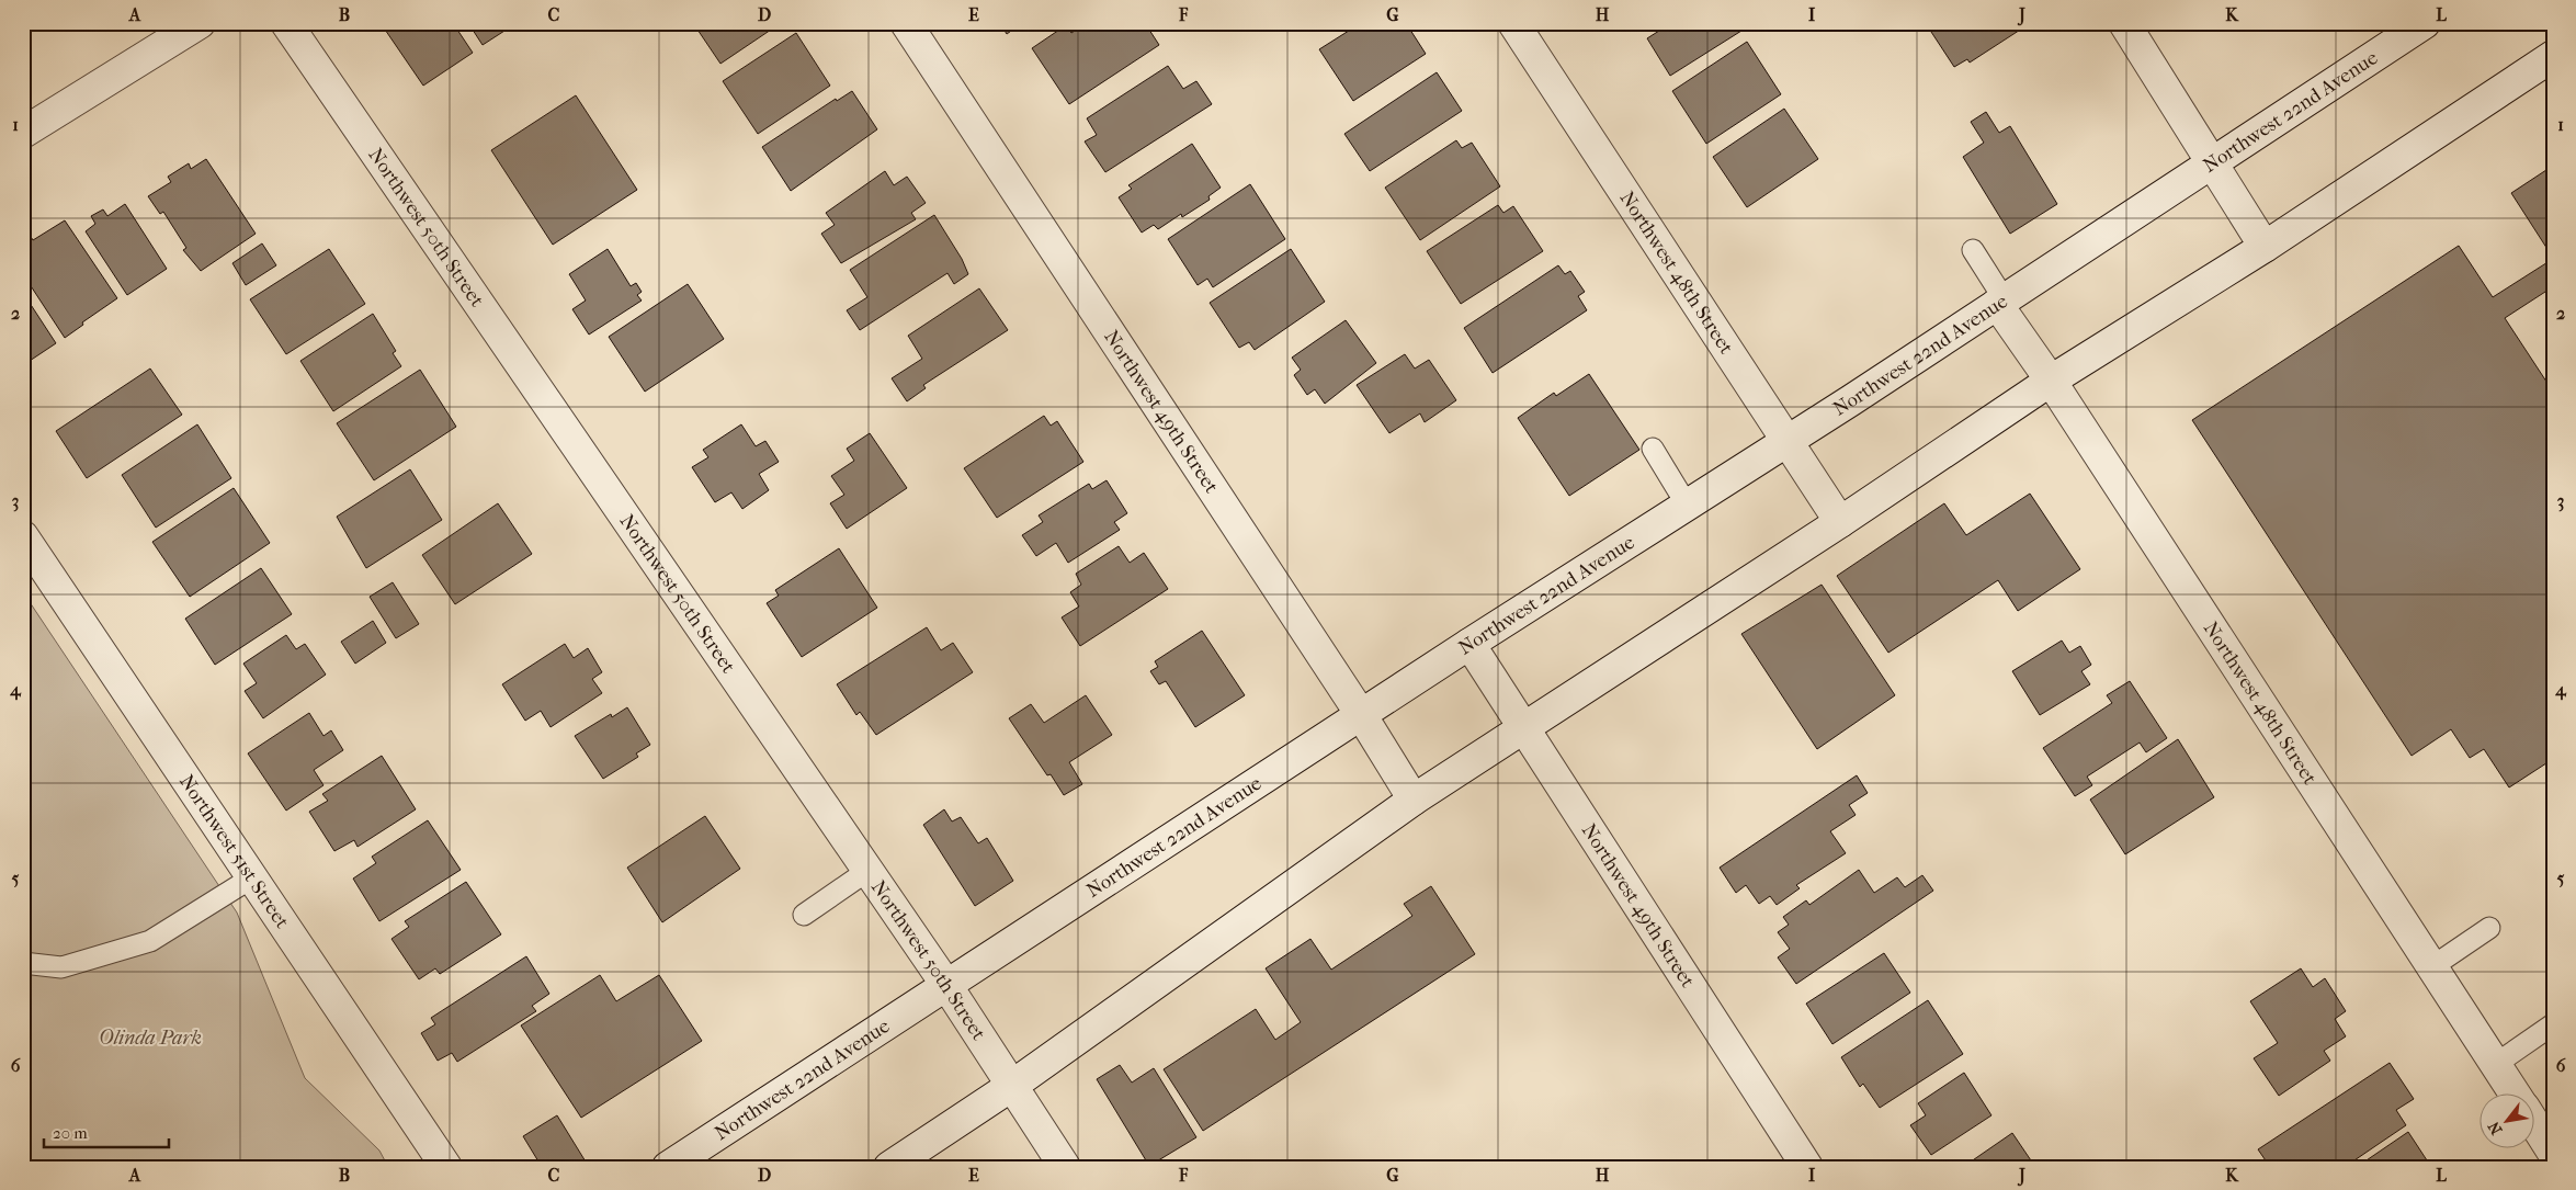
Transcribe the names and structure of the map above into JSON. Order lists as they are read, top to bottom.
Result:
{
  "streets": {
    "street": [
      "Northwest 22nd Avenue",
      "Northwest 50th Street",
      "Northwest 48th Street",
      "Northwest 49th Street",
      "Northwest 51st Street"
    ]
  },
  "crossings": [
    ["Northwest 22nd Avenue", "Northwest 50th Street"],
    ["Northwest 22nd Avenue", "Northwest 48th Street"],
    ["Northwest 22nd Avenue", "Northwest 49th Street"]
  ],
  "parks": ["Olinda Park"],
  "scale_bar": "20 m",
  "north": "bottom left",
  "grid": {
    "columns": [
      "A",
      "B",
      "C",
      "D",
      "E",
      "F",
      "G",
      "H",
      "I",
      "J",
      "K",
      "L"
    ],
    "rows": [
      "1",
      "2",
      "3",
      "4",
      "5",
      "6"
    ]
  }
}
